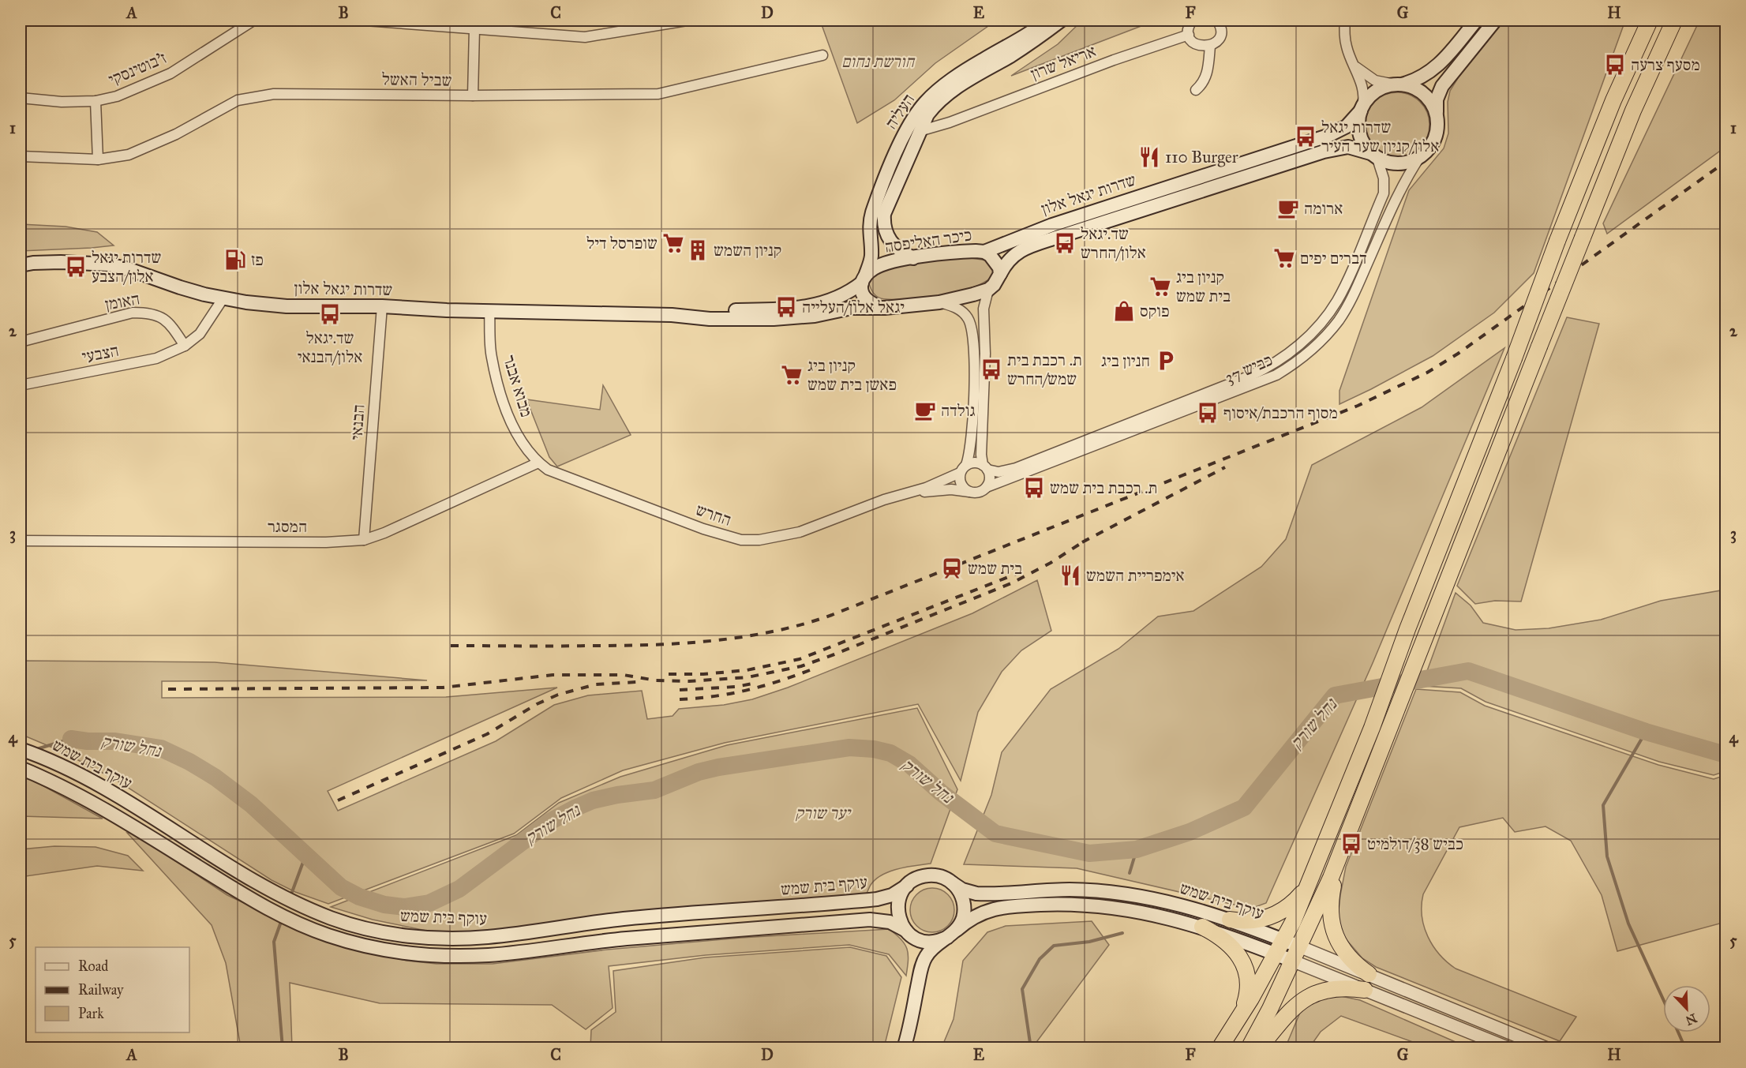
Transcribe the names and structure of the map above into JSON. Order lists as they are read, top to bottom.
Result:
{
  "streets": {
    "main road": [
      "העליה",
      "שדרות יגאל אלון",
      "כיכר האליפסה",
      "עוקף בית שמש"
    ],
    "street": [
      "אריאל שרון",
      "ז'בוטינסקי",
      "שביל האשל",
      "האומן",
      "הצבעי",
      "כביש 37",
      "מבוא אבנר",
      "הבנאי",
      "החרש",
      "המסגר"
    ]
  },
  "crossings": [
    ["אריאל שרון", "העליה"],
    ["העליה", "שדרות יגאל אלון"],
    ["העליה", "כיכר האליפסה"],
    ["שדרות יגאל אלון", "כיכר האליפסה"],
    ["שדרות יגאל אלון", "כביש 37"],
    ["שדרות יגאל אלון", "מבוא אבנר"],
    ["שדרות יגאל אלון", "הבנאי"],
    ["האומן", "הצבעי"],
    ["כביש 37", "החרש"],
    ["מבוא אבנר", "החרש"],
    ["מבוא אבנר", "המסגר"],
    ["הבנאי", "המסגר"],
    ["החרש", "המסגר"]
  ],
  "water": ["נחל שורק"],
  "parks": ["חורשת נחום", "יער שורק"],
  "places": {
    "bus stop": [
      "מסעף צרעה",
      "שדרות יגאל אלון/קניון שער העיר",
      "שד.יגאל אלון/החרש",
      "שדרות יגאל אלון/הצבע",
      "יגאל אלון/העלייה",
      "שד.יגאל אלון/הבנאי",
      "ת. רכבת בית שמש/החרש",
      "מסוף הרכבת/איסוף",
      "ת. רכבת בית שמש",
      "כביש 38/דולמיט"
    ],
    "restaurant": ["110 Burger", "אימפריית השמש"],
    "cafe": ["ארומה", "גולדה"],
    "supermarket": [
      "שופרסל דיל",
      "דברים יפים",
      "קניון ביג בית שמש",
      "קניון ביג פאשן בית שמש"
    ],
    "building": ["קניון השמש"],
    "fuel station": ["פז"],
    "shop": ["פוקס"],
    "parking": ["חניון ביג"],
    "station": ["בית שמש"]
  },
  "legend": ["Road", "Railway", "Park"],
  "north": "bottom right",
  "grid": {
    "columns": [
      "A",
      "B",
      "C",
      "D",
      "E",
      "F",
      "G",
      "H"
    ],
    "rows": [
      "1",
      "2",
      "3",
      "4",
      "5"
    ]
  }
}
